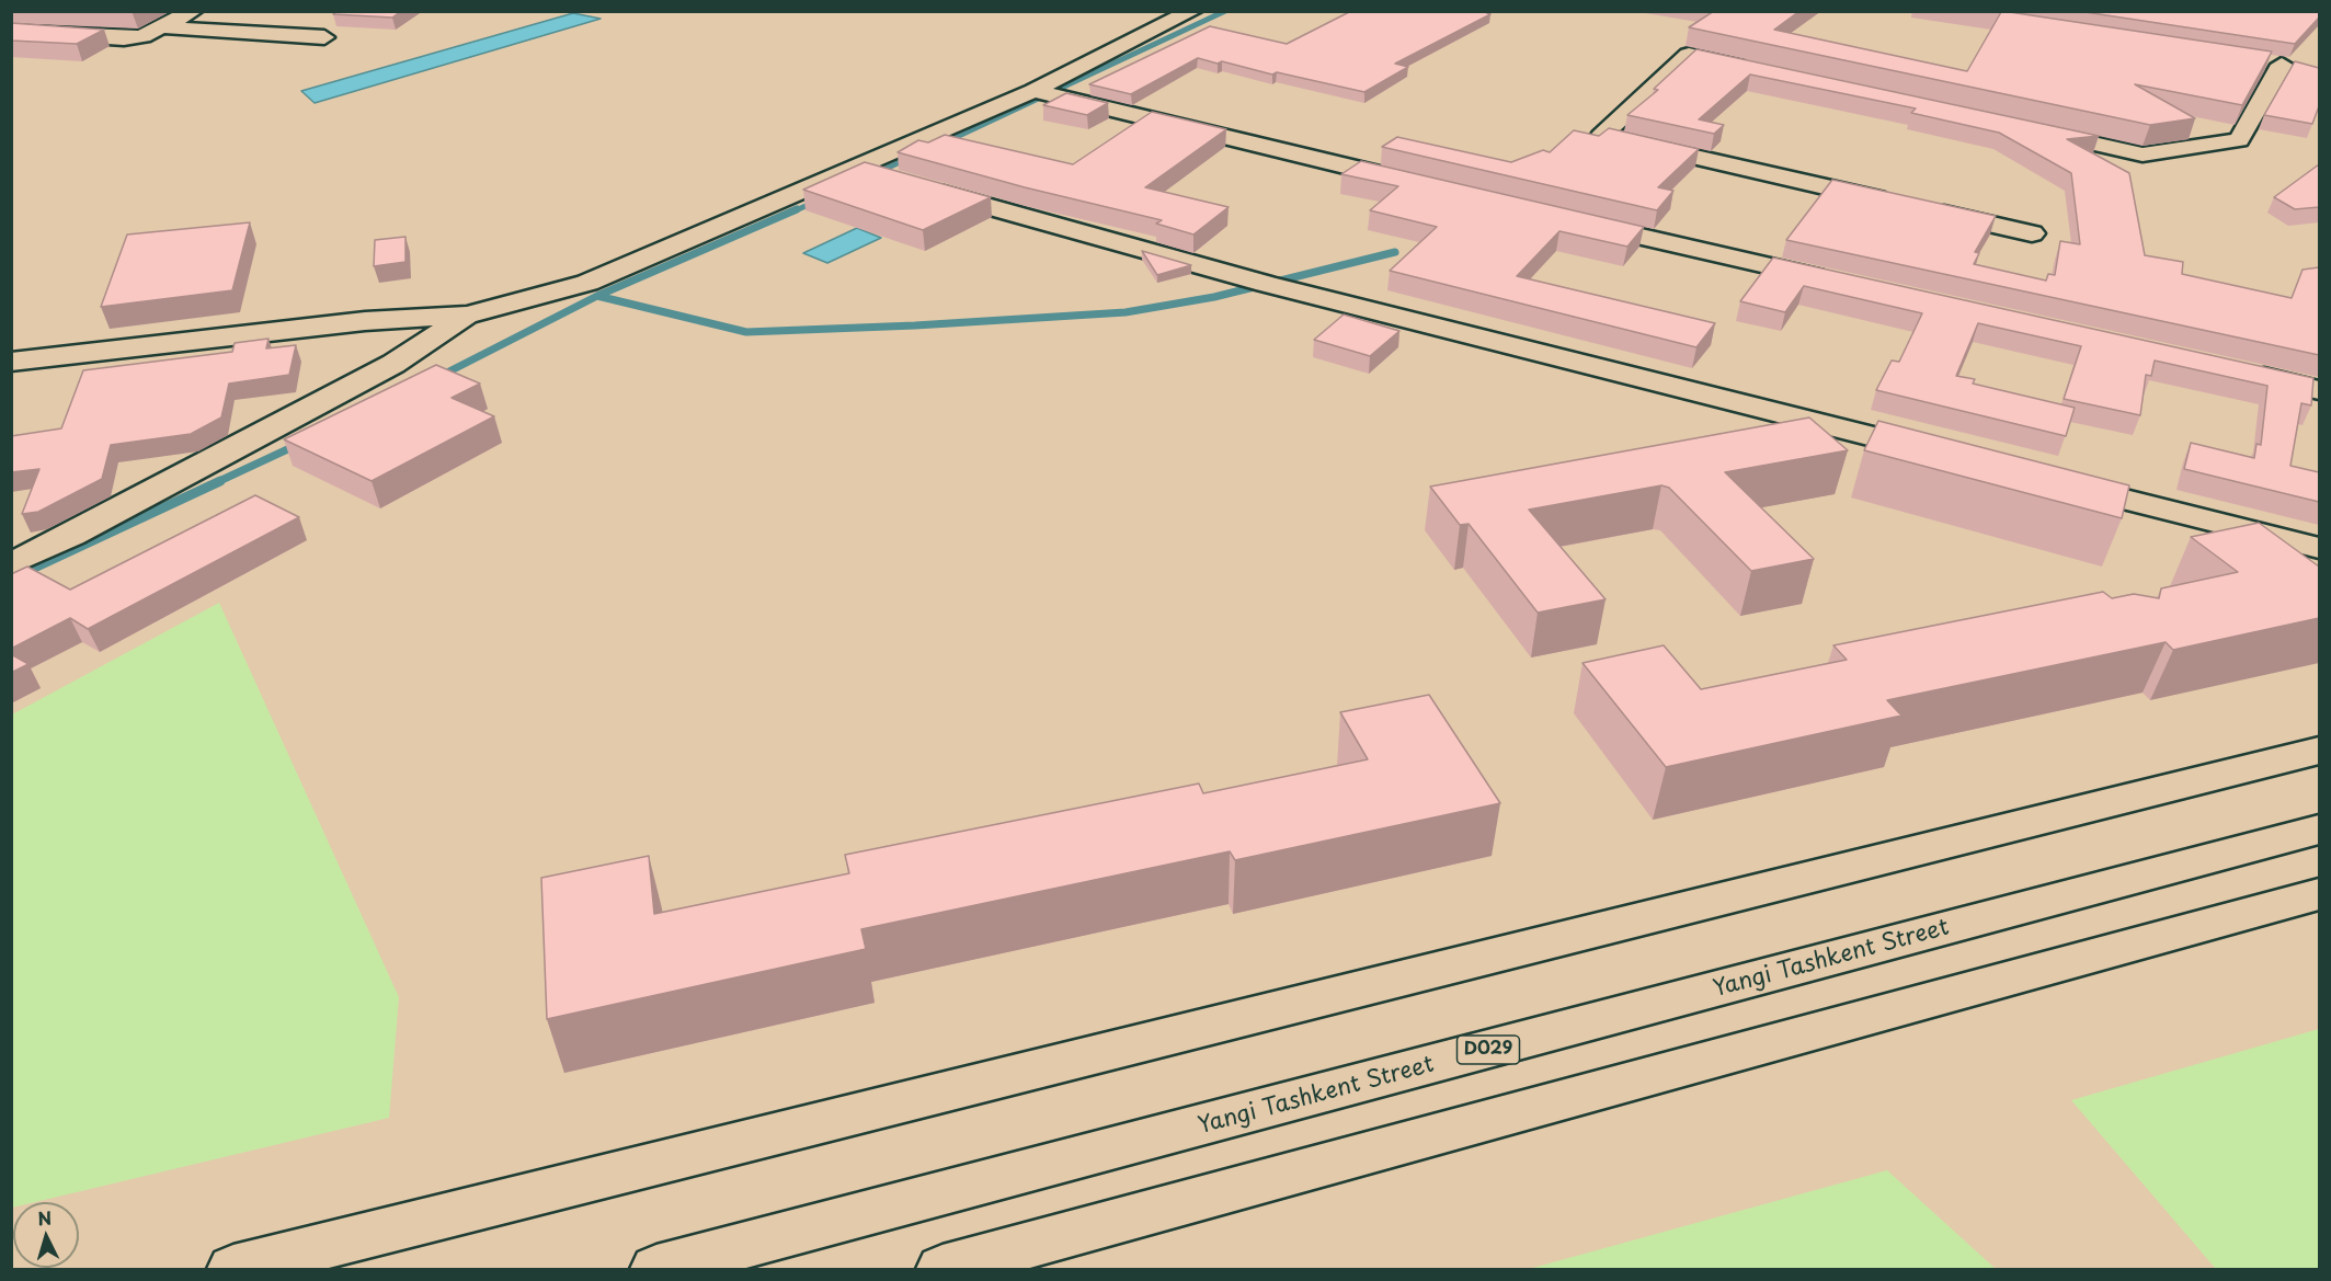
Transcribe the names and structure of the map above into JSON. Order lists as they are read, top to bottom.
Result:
{
  "streets": {
    "main road": ["Yangi Tashkent Street", "D029"]
  },
  "north": "top"
}
